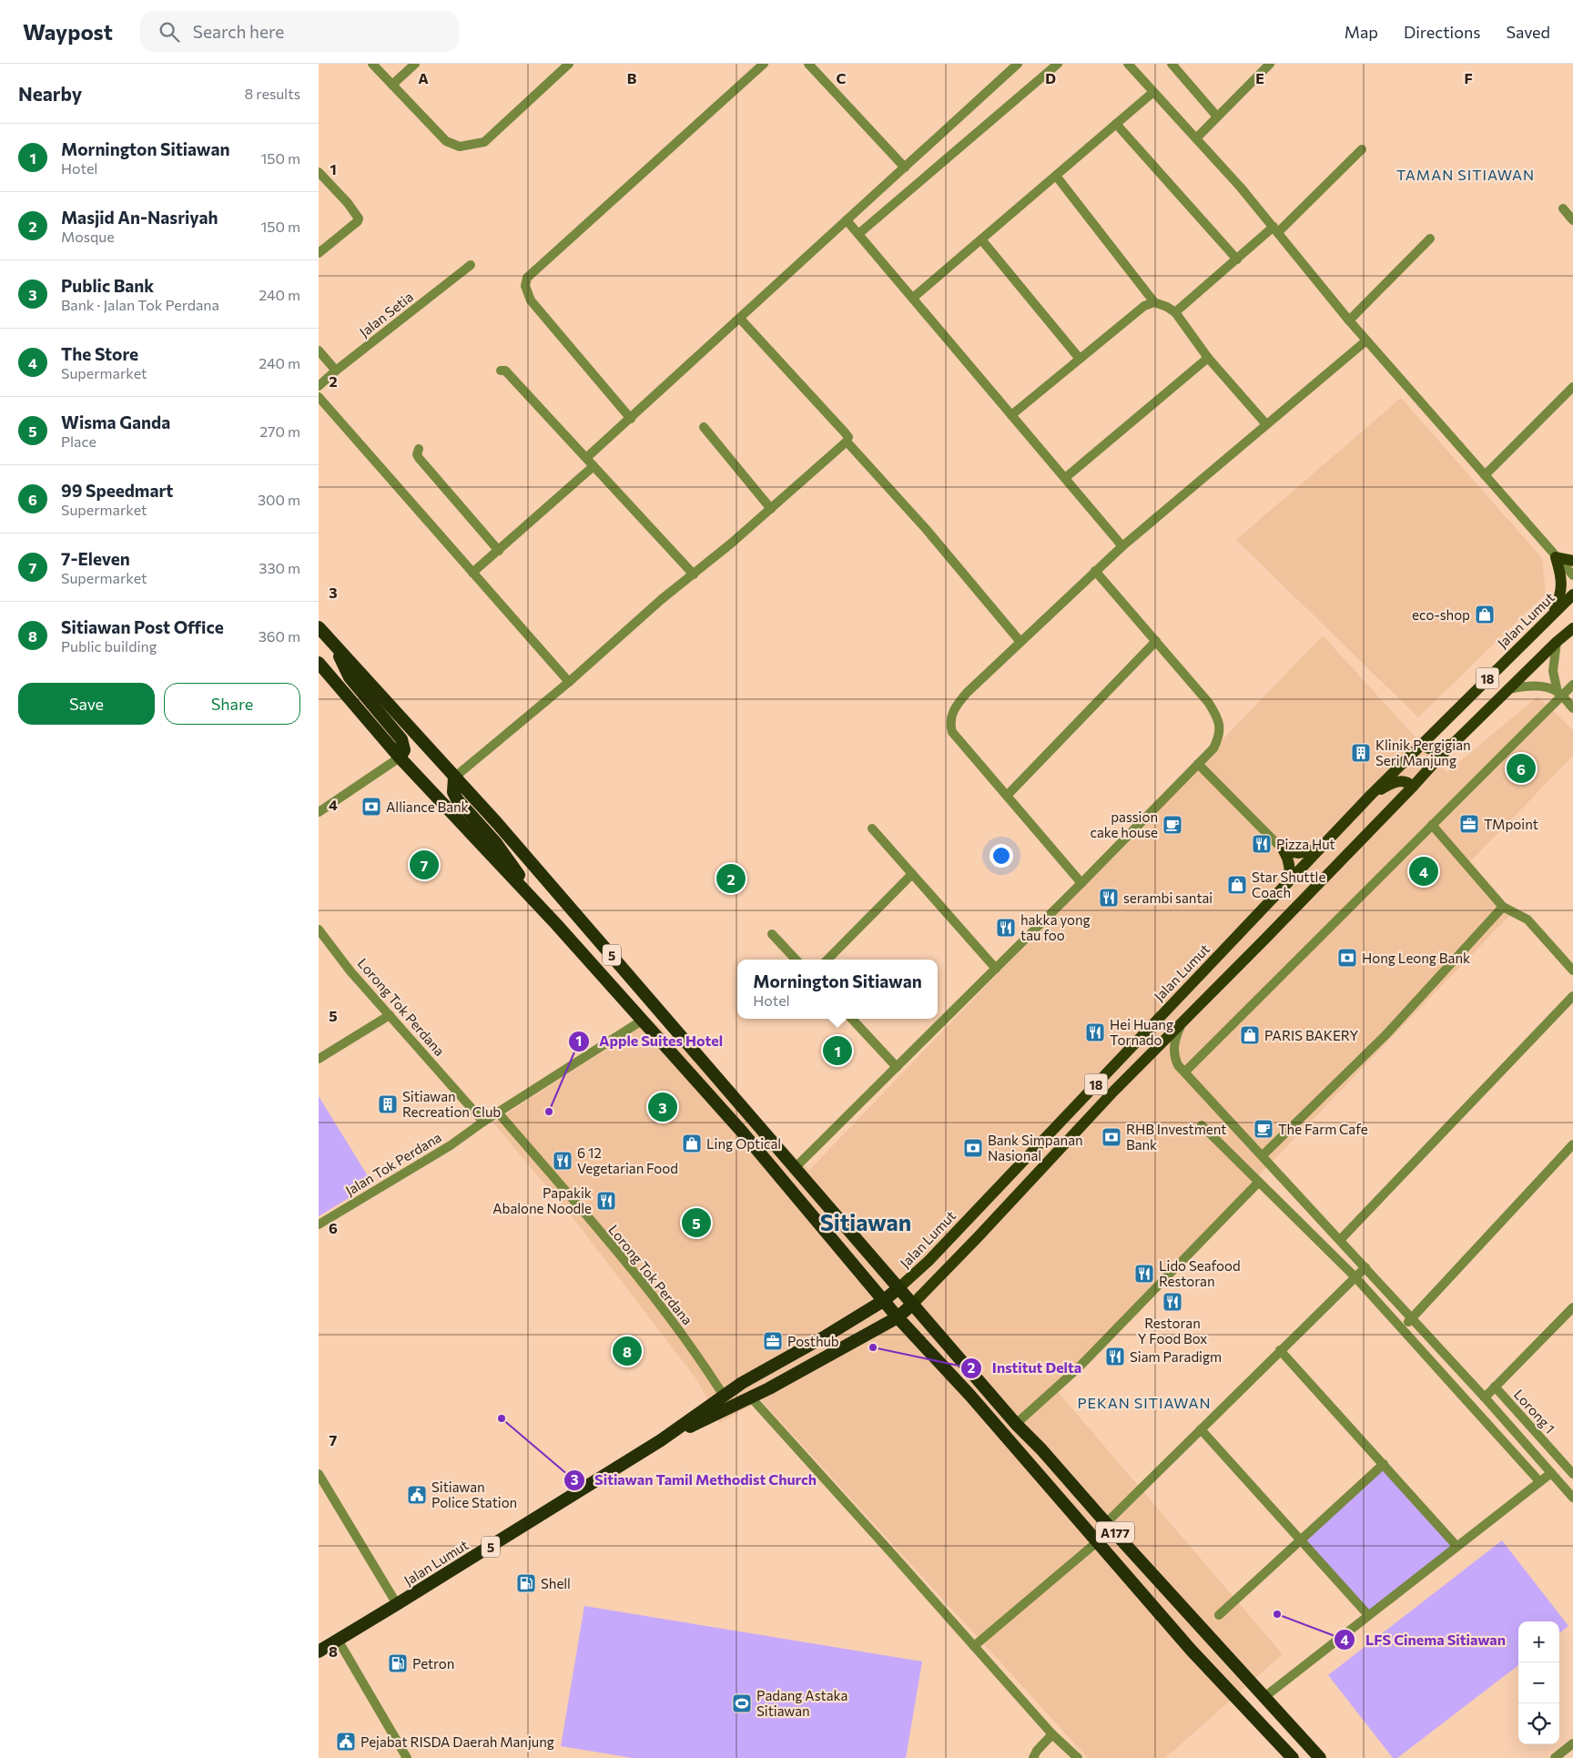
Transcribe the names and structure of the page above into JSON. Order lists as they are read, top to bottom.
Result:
{
  "streets": {
    "highway": ["Jalan Lumut", "5", "A177"],
    "main road": ["18"],
    "street": [
      "Jalan Setia",
      "Lorong Tok Perdana",
      "Jalan Tok Perdana",
      "Lorong 1"
    ]
  },
  "crossings": [
    ["Jalan Lumut", "5"],
    ["Jalan Lumut", "Lorong Tok Perdana"],
    ["Jalan Lumut", "A177"],
    ["5", "Jalan Tok Perdana"],
    ["5", "A177"],
    ["Lorong Tok Perdana", "Jalan Tok Perdana"]
  ],
  "districts": ["TAMAN SITIAWAN", "Sitiawan", "PEKAN SITIAWAN"],
  "places": {
    "shop": [
      "eco-shop",
      "Star Shuttle Coach",
      "PARIS BAKERY",
      "Ling Optical"
    ],
    "building": ["Klinik Pergigian Seri Manjung", "Sitiawan Recreation Club"],
    "bank": [
      "Alliance Bank",
      "Hong Leong Bank",
      "RHB Investment Bank",
      "Bank Simpanan Nasional"
    ],
    "office": ["TMpoint", "Posthub"],
    "cafe": ["passion cake house", "The Farm Cafe"],
    "restaurant": [
      "Pizza Hut",
      "serambi santai",
      "hakka yong tau foo",
      "Hei Huang Tornado",
      "6 12 Vegetarian Food",
      "Papakik Abalone Noodle",
      "Lido Seafood Restoran",
      "Restoran Y Food Box",
      "Siam Paradigm"
    ],
    "other": [
      "Apple Suites Hotel",
      "Institut Delta",
      "Sitiawan Tamil Methodist Church",
      "LFS Cinema Sitiawan"
    ],
    "public building": ["Sitiawan Police Station", "Pejabat RISDA Daerah Manjung"],
    "fuel station": ["Shell", "Petron"],
    "sports": ["Padang Astaka Sitiawan"]
  },
  "page": {
    "header": "Waypost",
    "search": "Search here",
    "nav": ["Map", "Directions", "Saved"],
    "heading": ["Nearby", "8 results"],
    "list": [
      {
        "mark": "1",
        "name": "Mornington Sitiawan",
        "note": "Hotel",
        "value": "150 m"
      },
      {
        "mark": "2",
        "name": "Masjid An-Nasriyah",
        "note": "Mosque",
        "value": "150 m"
      },
      {
        "mark": "3",
        "name": "Public Bank",
        "note": "Bank · Jalan Tok Perdana",
        "value": "240 m"
      },
      {
        "mark": "4",
        "name": "The Store",
        "note": "Supermarket",
        "value": "240 m"
      },
      {
        "mark": "5",
        "name": "Wisma Ganda",
        "note": "Place",
        "value": "270 m"
      },
      {
        "mark": "6",
        "name": "99 Speedmart",
        "note": "Supermarket",
        "value": "300 m"
      },
      {
        "mark": "7",
        "name": "7-Eleven",
        "note": "Supermarket",
        "value": "330 m"
      },
      {
        "mark": "8",
        "name": "Sitiawan Post Office",
        "note": "Public building",
        "value": "360 m"
      }
    ],
    "buttons": ["Save", "Share"],
    "pins": [
      "6",
      "7",
      "4",
      "2",
      "1",
      "3",
      "5",
      "8"
    ],
    "popup": ["Mornington Sitiawan", "Hotel"],
    "map_buttons": ["+", "−"]
  },
  "grid": {
    "columns": [
      "A",
      "B",
      "C",
      "D",
      "E",
      "F"
    ],
    "rows": [
      "1",
      "2",
      "3",
      "4",
      "5",
      "6",
      "7",
      "8"
    ]
  }
}
